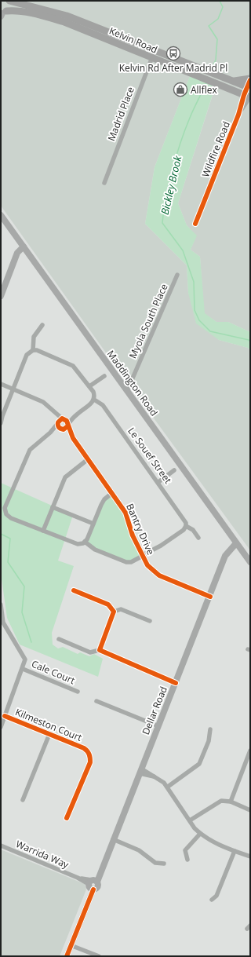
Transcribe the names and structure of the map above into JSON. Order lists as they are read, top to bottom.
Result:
{
  "streets": {
    "main road": ["Kelvin Road", "Maddington Road", "Dellar Road"],
    "street": [
      "Madrid Place",
      "Wildfire Road",
      "Myola South Place",
      "Le Souef Street",
      "Bantry Drive",
      "Cale Court",
      "Kilmeston Court",
      "Warrida Way"
    ]
  },
  "crossings": [
    ["Kelvin Road", "Madrid Place"],
    ["Kelvin Road", "Wildfire Road"],
    ["Myola South Place", "Maddington Road"],
    ["Maddington Road", "Dellar Road"],
    ["Bantry Drive", "Dellar Road"],
    ["Dellar Road", "Warrida Way"]
  ],
  "water": ["Bickley Brook"],
  "places": {
    "bus stop": ["Kelvin Rd After Madrid Pl"],
    "shop": ["Allflex"]
  }
}
